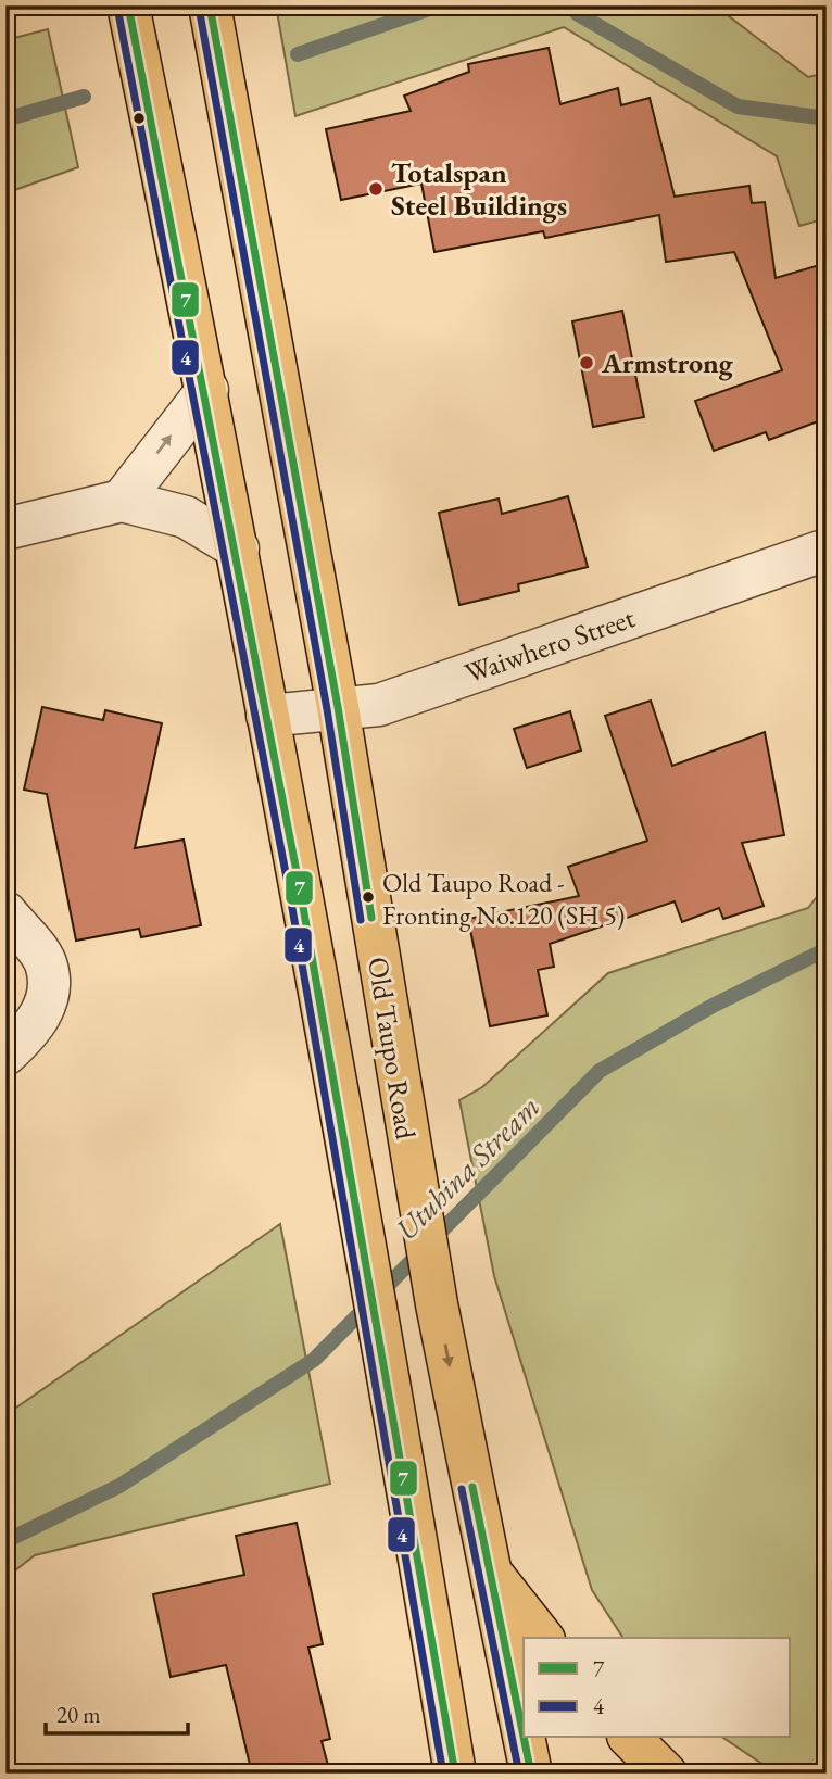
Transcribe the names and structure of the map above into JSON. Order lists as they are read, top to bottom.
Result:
{
  "streets": {
    "highway": ["Old Taupo Road"],
    "street": ["Waiwhero Street"]
  },
  "crossings": [
    ["Waiwhero Street", "Old Taupo Road"]
  ],
  "water": ["Utuhina Stream"],
  "places": ["Totalspan Steel Buildings", "Armstrong", "Old Taupo Road - Fronting No.120 (SH 5)"],
  "lines": ["transit line 7", "transit line 4"],
  "legend": ["7", "4"],
  "scale_bar": "20 m"
}
